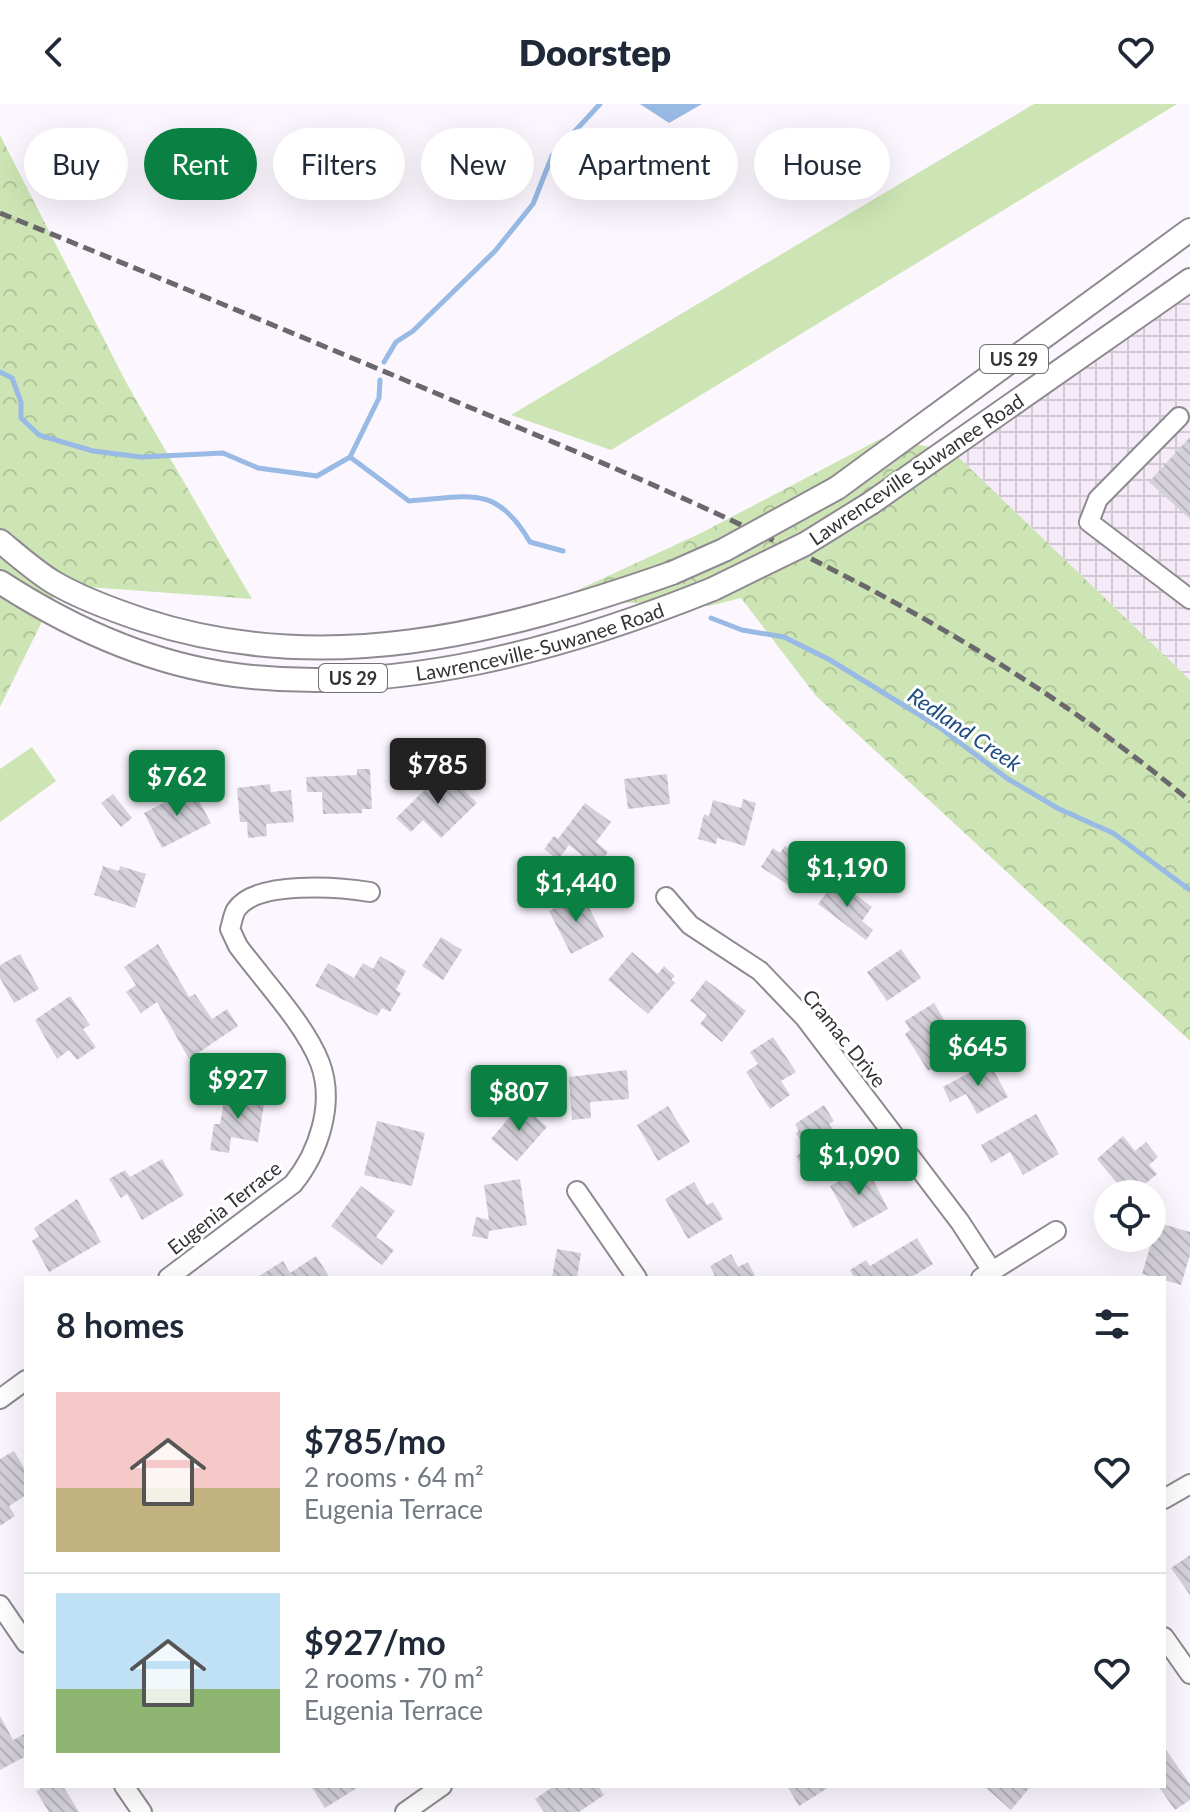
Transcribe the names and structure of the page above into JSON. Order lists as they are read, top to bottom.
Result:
{
  "streets": {
    "main road": ["US 29", "Lawrenceville Suwanee Road", "Lawrenceville-Suwanee Road"],
    "street": ["Cramac Drive", "Eugenia Terrace"]
  },
  "crossings": [
    ["Lawrenceville Suwanee Road", "Lawrenceville-Suwanee Road"]
  ],
  "water": ["Redland Creek"],
  "page": {
    "header": "Doorstep",
    "chip": [
      "Buy",
      "Rent",
      "Filters",
      "New",
      "Apartment",
      "House"
    ],
    "price": [
      "$785",
      "$762",
      "$1,190",
      "$1,440",
      "$645",
      "$927",
      "$807",
      "$1,090"
    ],
    "heading": "8 homes",
    "list": [
      {
        "name": "$785/mo",
        "note": "2 rooms · 64 m² · Eugenia Terrace"
      },
      {
        "name": "$927/mo",
        "note": "2 rooms · 70 m² · Eugenia Terrace"
      }
    ]
  }
}
